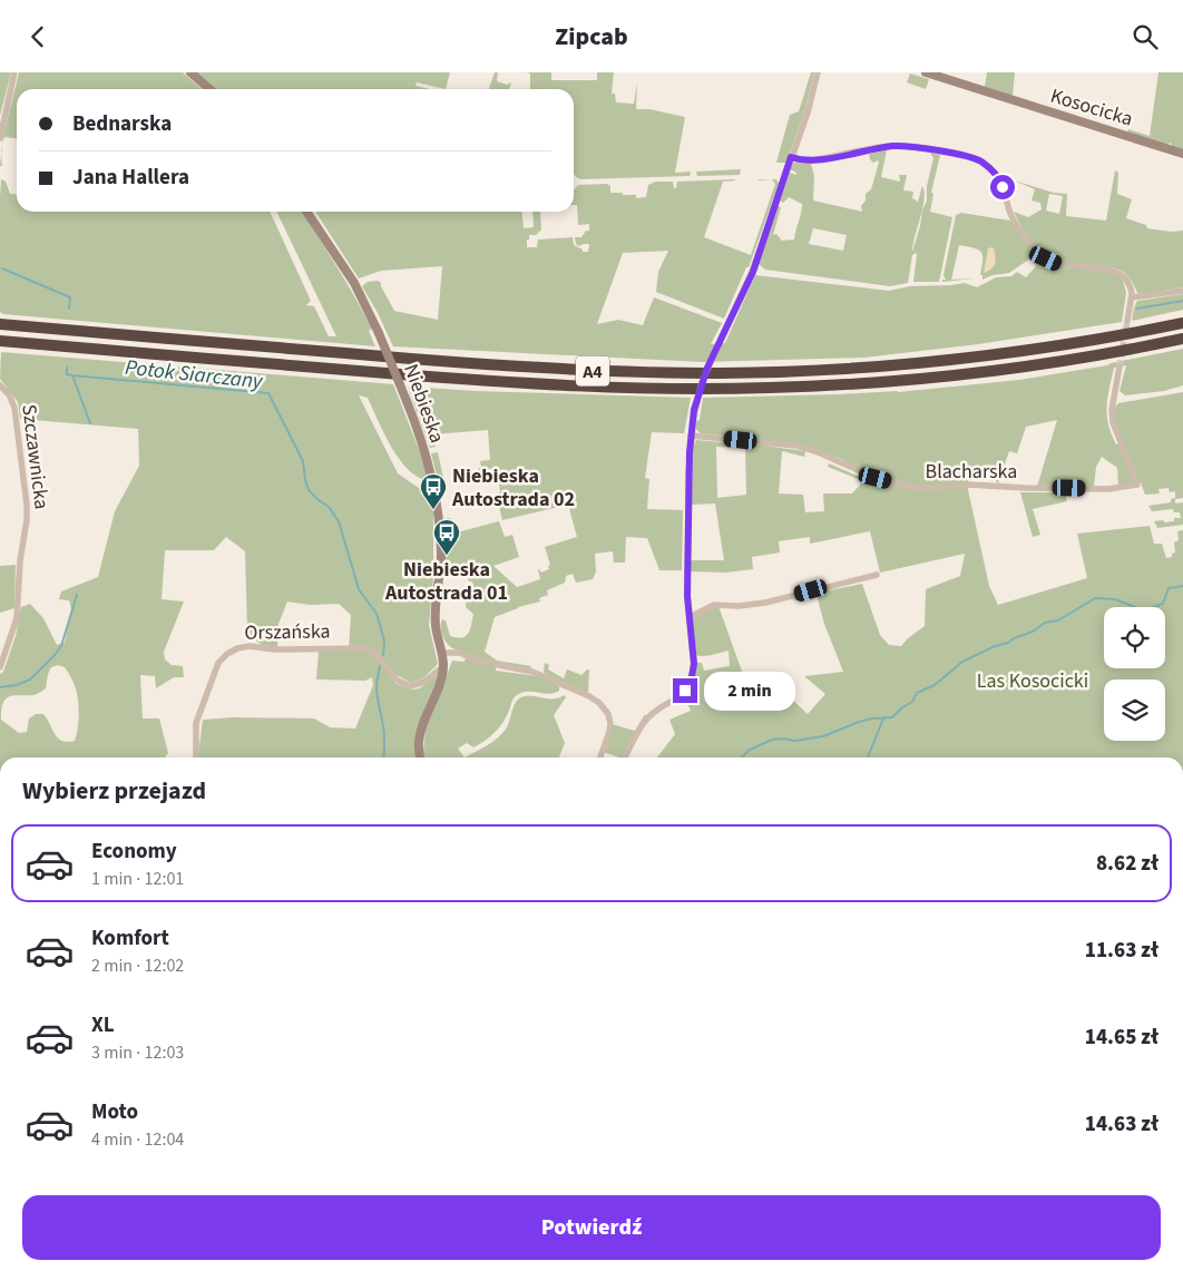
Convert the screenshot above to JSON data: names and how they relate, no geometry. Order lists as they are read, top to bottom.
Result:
{
  "streets": {
    "highway": ["A4"],
    "street": [
      "Kosocicka",
      "Niebieska",
      "Szczawnicka",
      "Blacharska",
      "Orszańska"
    ]
  },
  "crossings": [
    ["Niebieska", "Orszańska"]
  ],
  "water": ["Potok Siarczany"],
  "parks": ["Las Kosocicki"],
  "places": {
    "bus stop": ["Niebieska Autostrada 02", "Niebieska Autostrada 01"]
  },
  "page": {
    "header": "Zipcab",
    "banner": ["Bednarska", "Jana Hallera"],
    "bubble": "2 min",
    "heading": "Wybierz przejazd",
    "list": [
      {
        "name": "Economy",
        "note": "1 min · 12:01",
        "value": "8.62 zł"
      },
      {
        "name": "Komfort",
        "note": "2 min · 12:02",
        "value": "11.63 zł"
      },
      {
        "name": "XL",
        "note": "3 min · 12:03",
        "value": "14.65 zł"
      },
      {
        "name": "Moto",
        "note": "4 min · 12:04",
        "value": "14.63 zł"
      }
    ],
    "buttons": "Potwierdź"
  }
}
